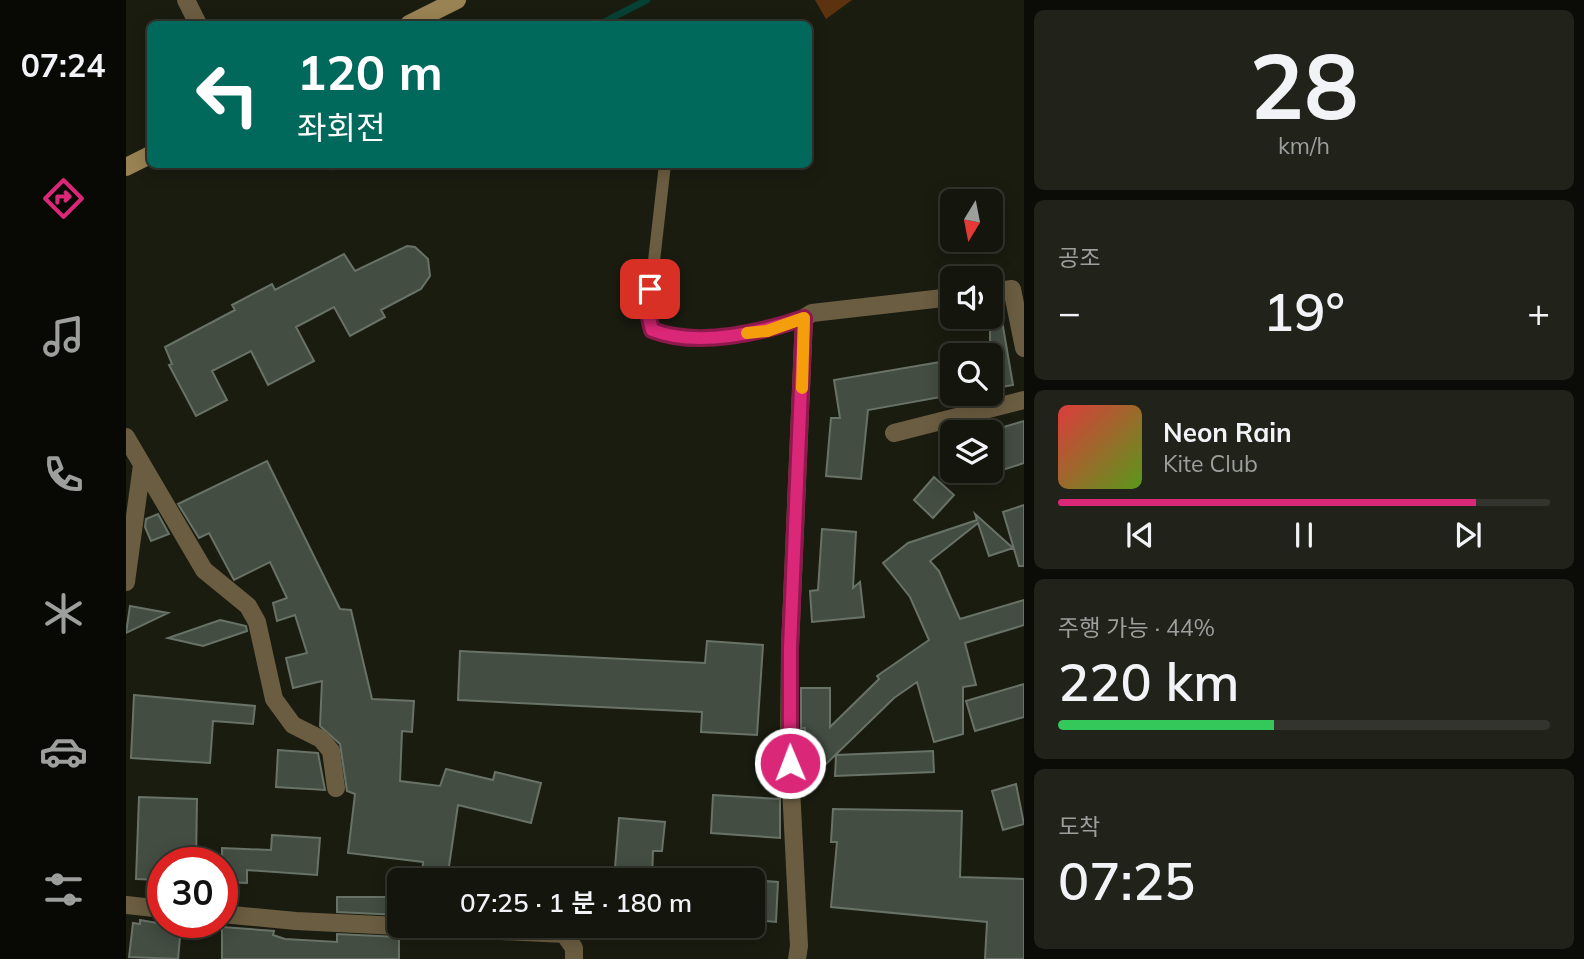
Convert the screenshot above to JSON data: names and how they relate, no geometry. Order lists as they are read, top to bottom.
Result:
{
  "north": "bottom",
  "page": {
    "tabs": "07:24",
    "tile": [
      ["28", "km/h"],
      "공조",
      ["주행 가능 · 44%", "220 km"],
      ["도착", "07:25"]
    ],
    "turn": ["120 m", "좌회전"],
    "heat": ["−", "19°", "+"],
    "song": ["Neon Rain", "Kite Club"],
    "limit": "30",
    "trip": "07:25 · 1 분 · 180 m"
  }
}
